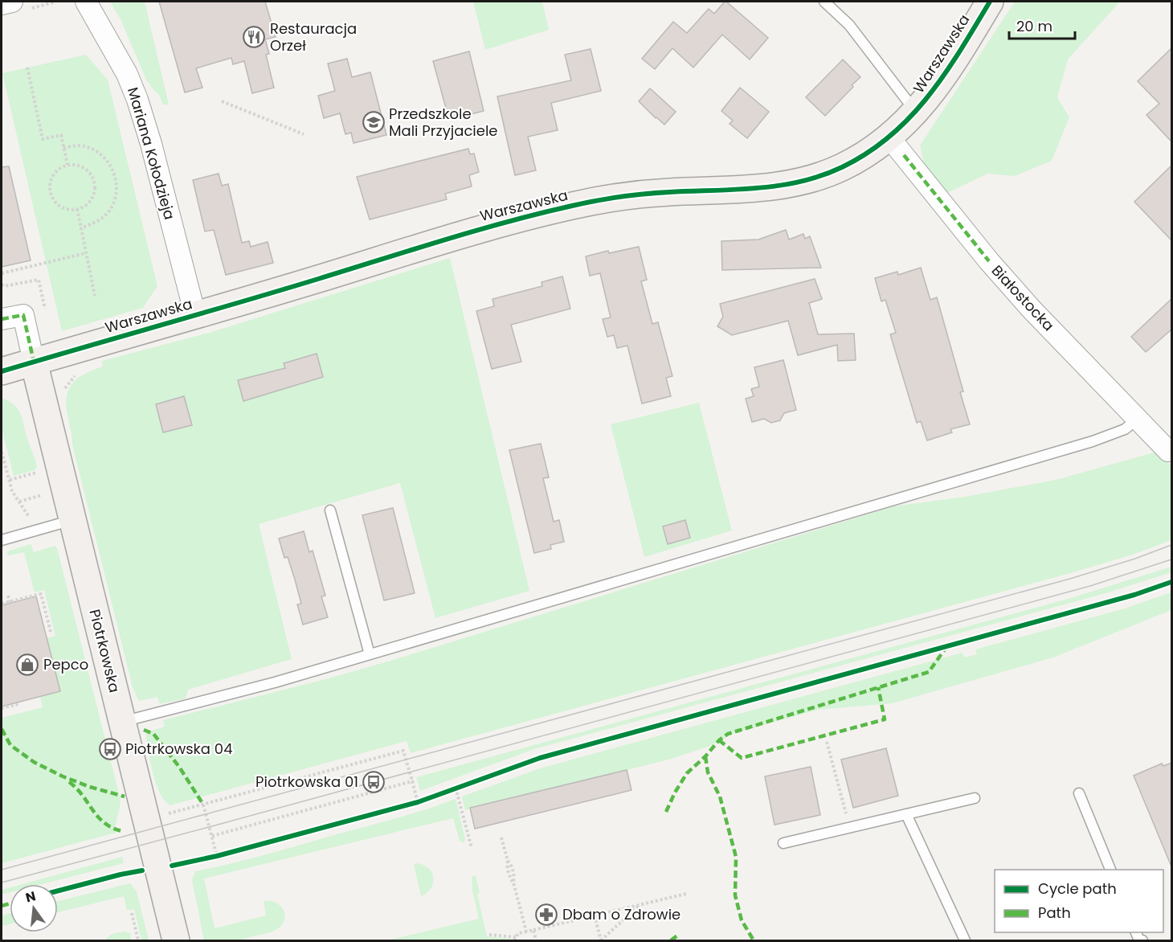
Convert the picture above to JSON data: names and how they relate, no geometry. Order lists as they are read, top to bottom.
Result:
{
  "streets": {
    "street": [
      "Warszawska",
      "Mariana Kołodzieja",
      "Białostocka",
      "Piotrkowska"
    ]
  },
  "crossings": [
    ["Warszawska", "Mariana Kołodzieja"],
    ["Warszawska", "Białostocka"],
    ["Warszawska", "Piotrkowska"]
  ],
  "places": {
    "restaurant": ["Restauracja Orzeł"],
    "school or university": ["Przedszkole Mali Przyjaciele"],
    "shop": ["Pepco"],
    "bus stop": ["Piotrkowska 04", "Piotrkowska 01"],
    "pharmacy": ["Dbam o Zdrowie"]
  },
  "legend": ["Cycle path", "Path"],
  "scale_bar": "20 m",
  "north": "top"
}
